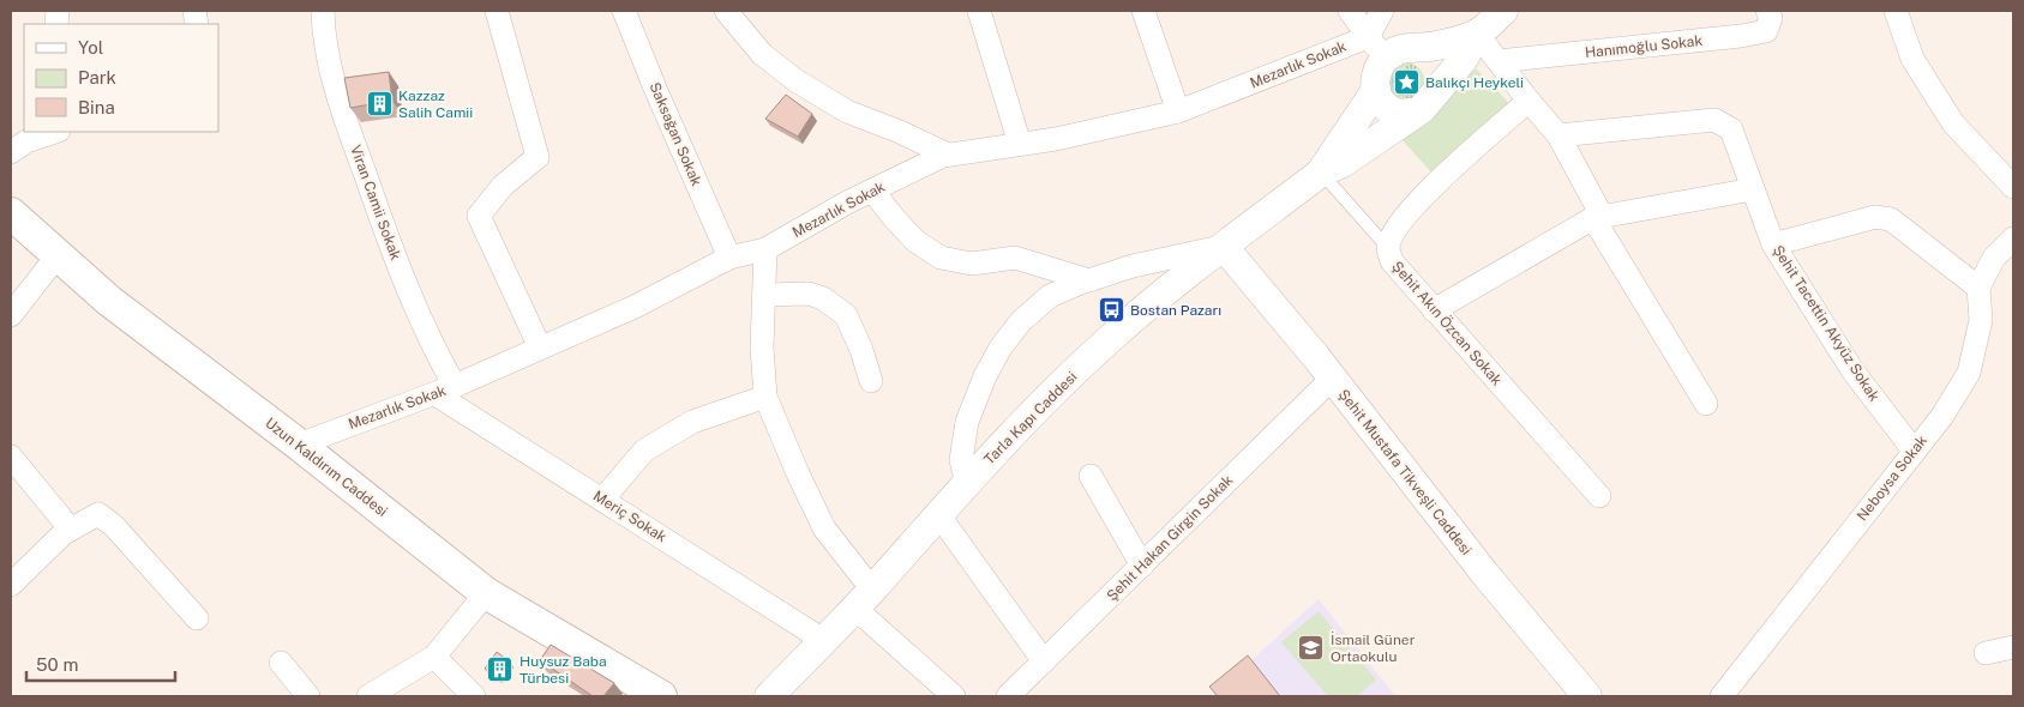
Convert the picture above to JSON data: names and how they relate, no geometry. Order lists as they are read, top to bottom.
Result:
{
  "streets": {
    "main road": ["Uzun Kaldırım Caddesi"],
    "street": [
      "Hanımoğlu Sokak",
      "Mezarlık Sokak",
      "Saksağan Sokak",
      "Viran Camii Sokak",
      "Şehit Akın Özcan Sokak",
      "Şehit Tacettin Akyüz Sokak",
      "Tarla Kapı Caddesi",
      "Şehit Mustafa Tikveşli Caddesi",
      "Neboysa Sokak",
      "Meriç Sokak",
      "Şehit Hakan Girgin Sokak"
    ]
  },
  "crossings": [
    ["Mezarlık Sokak", "Saksağan Sokak"],
    ["Mezarlık Sokak", "Viran Camii Sokak"],
    ["Mezarlık Sokak", "Tarla Kapı Caddesi"],
    ["Mezarlık Sokak", "Uzun Kaldırım Caddesi"],
    ["Mezarlık Sokak", "Meriç Sokak"],
    ["Viran Camii Sokak", "Meriç Sokak"],
    ["Şehit Tacettin Akyüz Sokak", "Neboysa Sokak"],
    ["Tarla Kapı Caddesi", "Şehit Mustafa Tikveşli Caddesi"],
    ["Tarla Kapı Caddesi", "Meriç Sokak"],
    ["Şehit Mustafa Tikveşli Caddesi", "Şehit Hakan Girgin Sokak"]
  ],
  "places": {
    "place": ["Balıkçı Heykeli"],
    "building": ["Kazzaz Salih Camii", "Huysuz Baba Türbesi"],
    "bus stop": ["Bostan Pazarı"],
    "school or university": ["İsmail Güner Ortaokulu"]
  },
  "legend": ["Yol", "Park", "Bina"],
  "scale_bar": "50 m"
}
